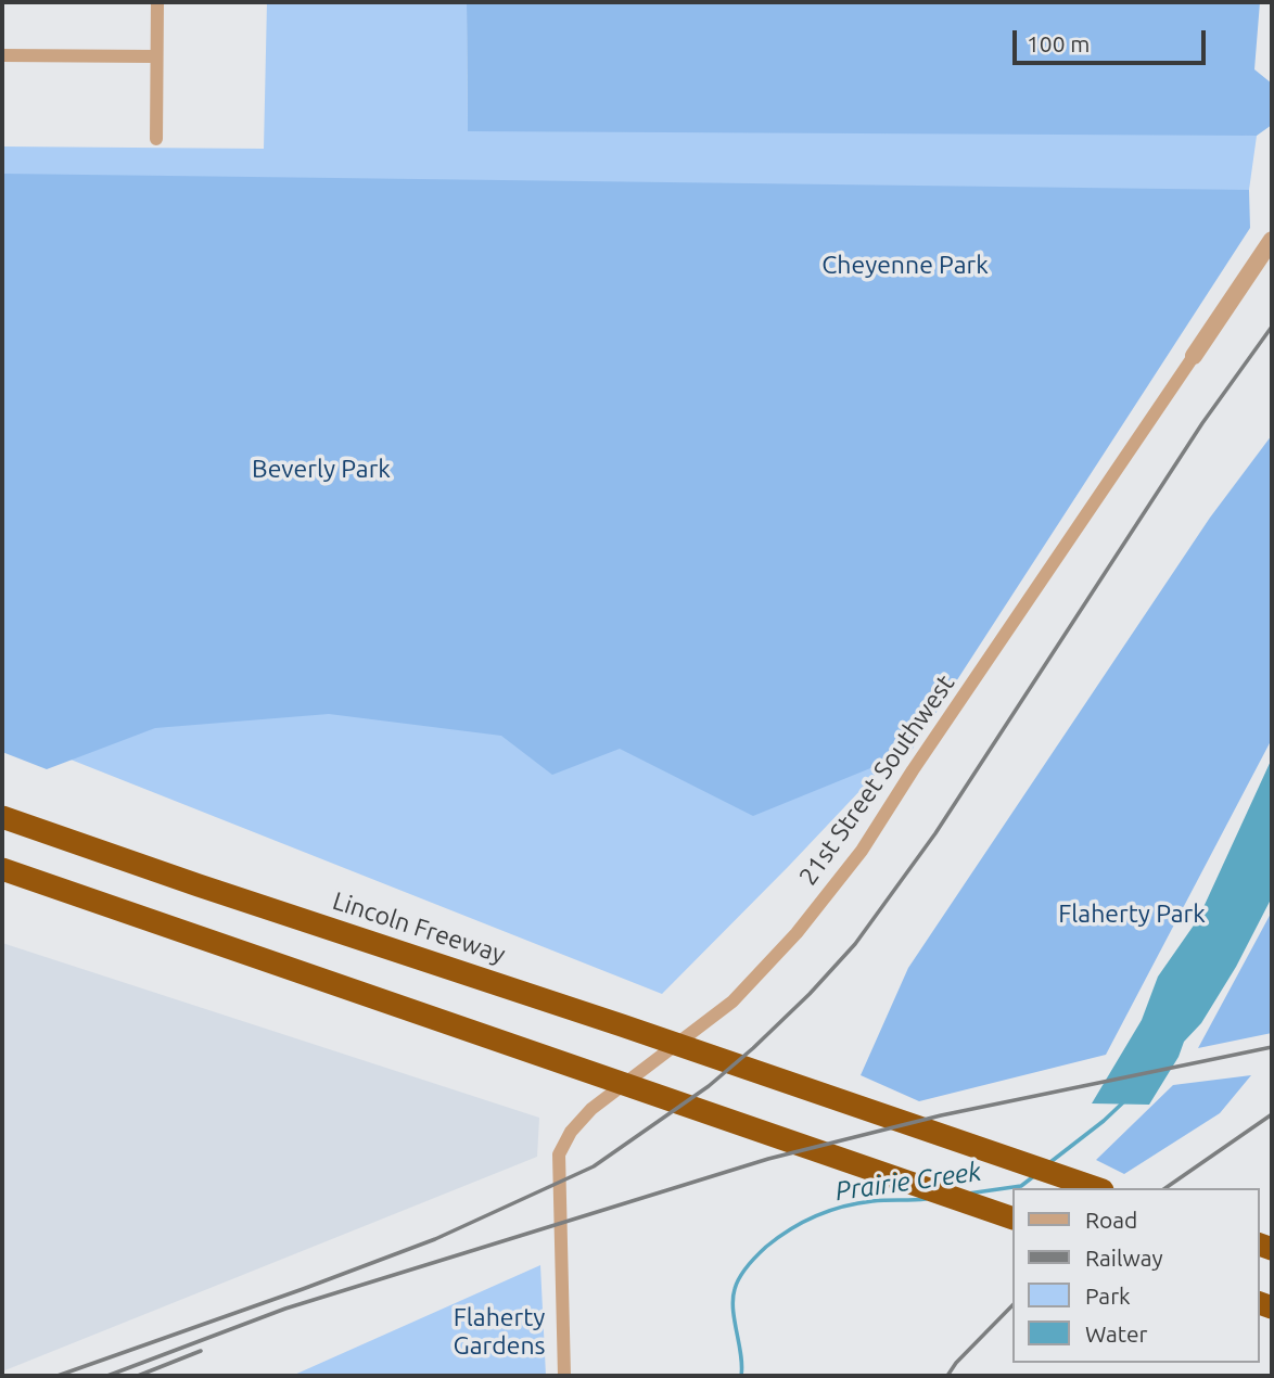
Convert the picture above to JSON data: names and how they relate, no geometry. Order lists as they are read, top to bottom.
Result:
{
  "streets": {
    "highway": ["Lincoln Freeway"],
    "street": ["21st Street Southwest"]
  },
  "water": ["Prairie Creek"],
  "parks": [
    "Cheyenne Park",
    "Beverly Park",
    "Flaherty Park",
    "Flaherty Gardens"
  ],
  "legend": [
    "Road",
    "Railway",
    "Park",
    "Water"
  ],
  "scale_bar": "100 m"
}
